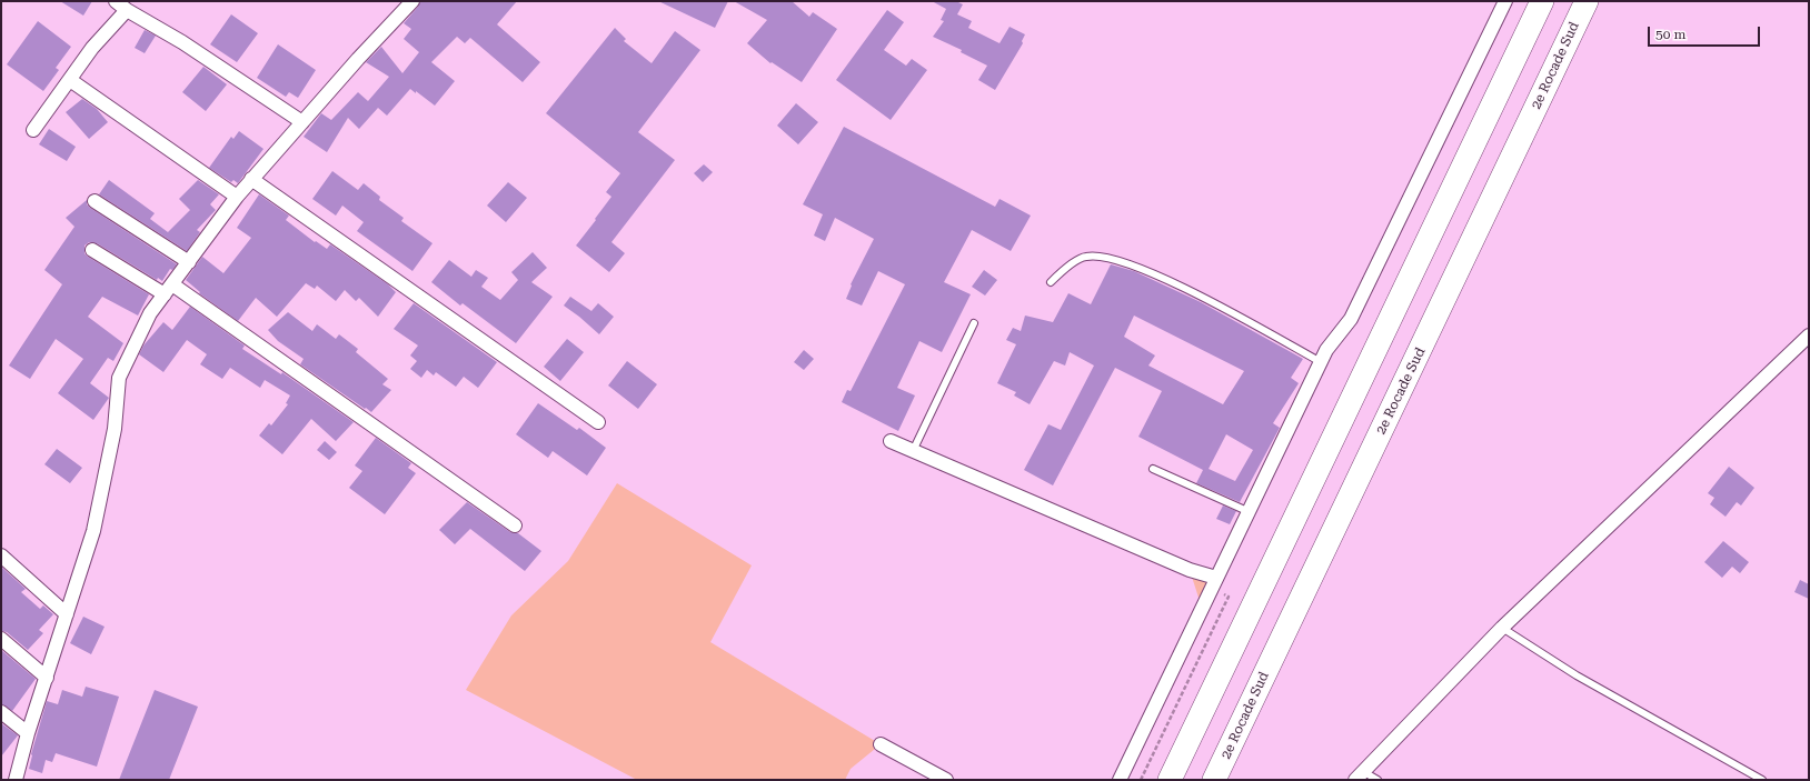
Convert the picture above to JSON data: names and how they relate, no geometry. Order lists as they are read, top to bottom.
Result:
{
  "streets": {
    "highway": ["2e Rocade Sud"]
  },
  "scale_bar": "50 m"
}
